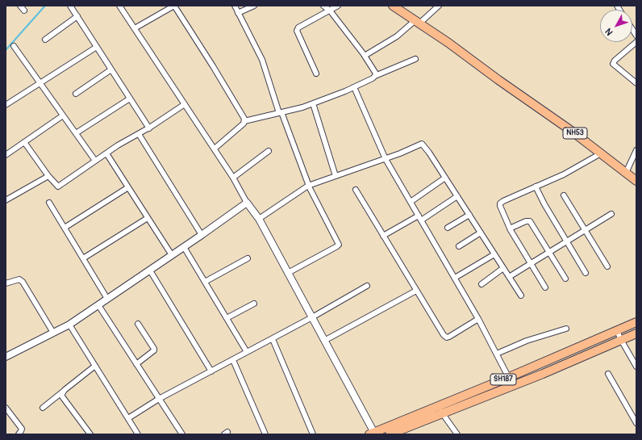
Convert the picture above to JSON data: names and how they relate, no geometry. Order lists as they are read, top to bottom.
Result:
{
  "streets": {
    "main road": ["NH53", "SH187"]
  },
  "north": "bottom left"
}
